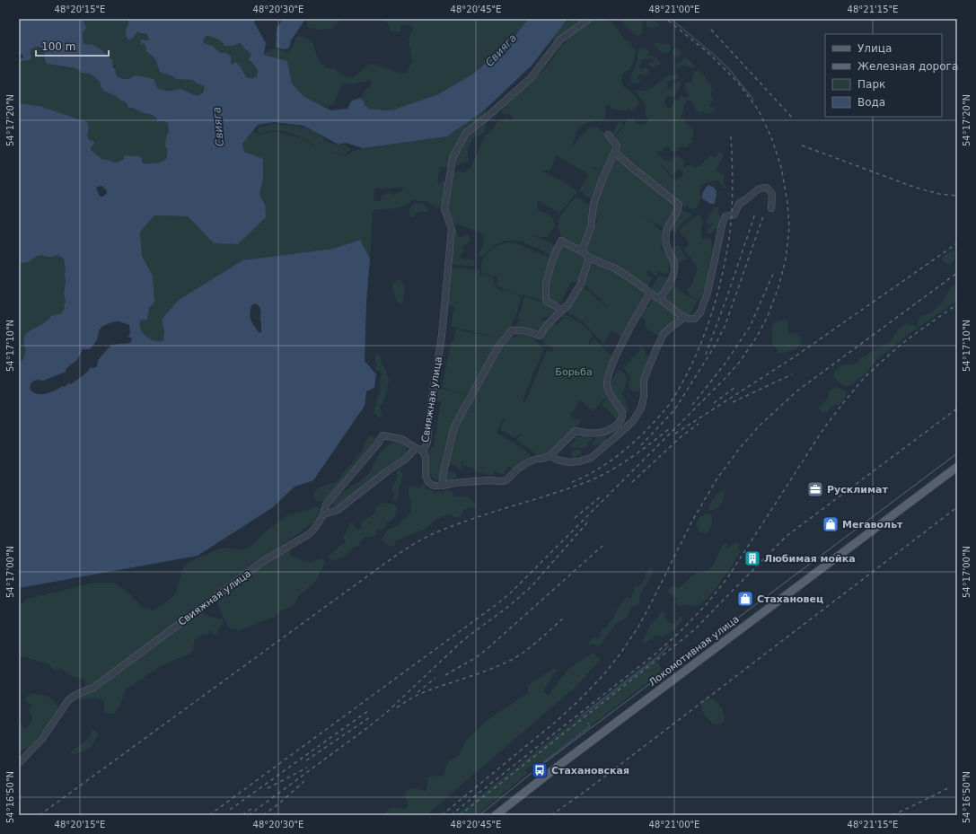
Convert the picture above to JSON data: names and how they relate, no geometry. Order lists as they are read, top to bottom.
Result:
{
  "streets": {
    "main road": ["Локомотивная улица"],
    "street": ["Свияжная улица"]
  },
  "water": ["Свияга"],
  "parks": ["Борьба"],
  "places": {
    "office": ["Русклимат"],
    "shop": ["Мегавольт", "Стахановец"],
    "building": ["Любимая мойка"],
    "bus stop": ["Стахановская"]
  },
  "legend": [
    "Улица",
    "Железная дорога",
    "Парк",
    "Вода"
  ],
  "scale_bar": "100 m",
  "coordinates": [
    "48°20'15\"E",
    "48°20'30\"E",
    "48°20'45\"E",
    "48°21'00\"E",
    "48°21'15\"E",
    "54°17'20\"N",
    "54°17'10\"N",
    "54°17'00\"N",
    "54°16'50\"N"
  ]
}
